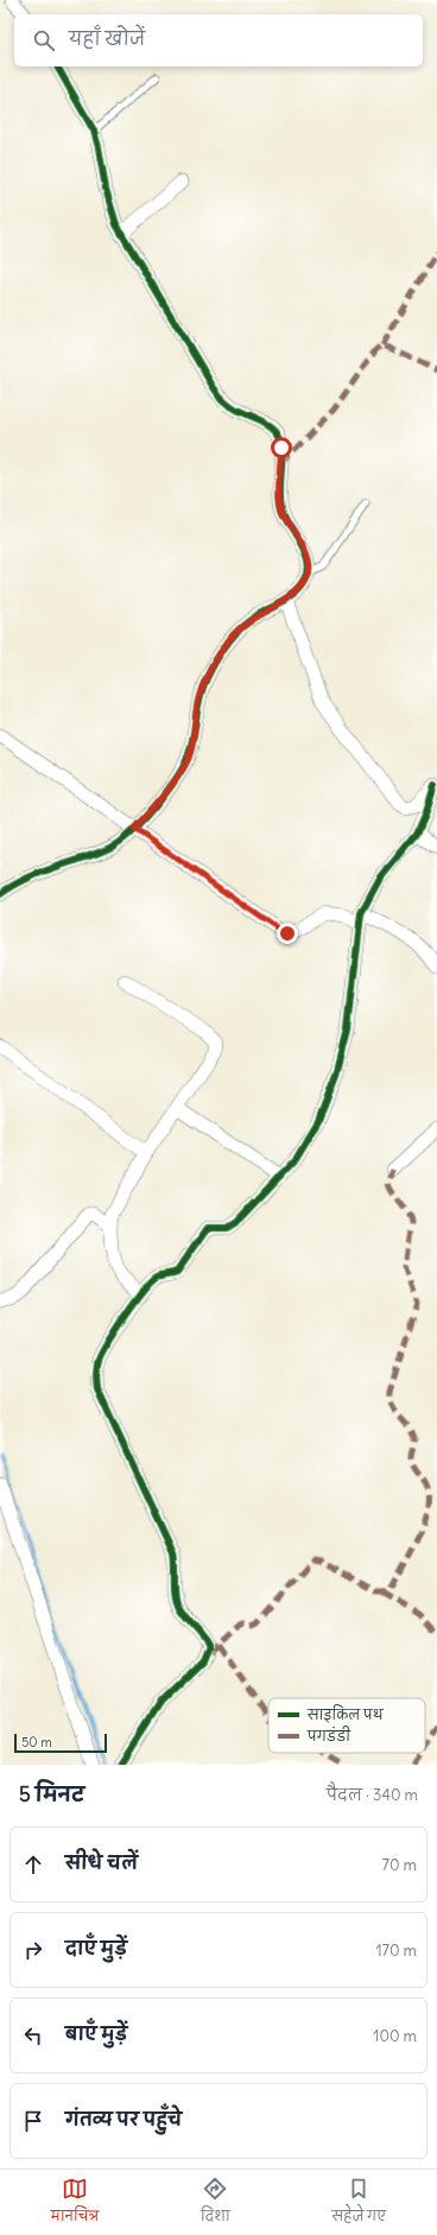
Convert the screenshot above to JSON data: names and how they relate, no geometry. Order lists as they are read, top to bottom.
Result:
{
  "legend": ["साइकिल पथ", "पगडंडी"],
  "scale_bar": "50 m",
  "page": {
    "search": "यहाँ खोजें",
    "scale": "50 m",
    "heading": ["5 मिनट", "पैदल · 340 m"],
    "list": [
      ["सीधे चलें", "70 m"],
      ["दाएँ मुड़ें", "170 m"],
      ["बाएँ मुड़ें", "100 m"],
      "गंतव्य पर पहुँचे"
    ],
    "nav": ["मानचित्र", "दिशा", "सहेजे गए"]
  }
}
